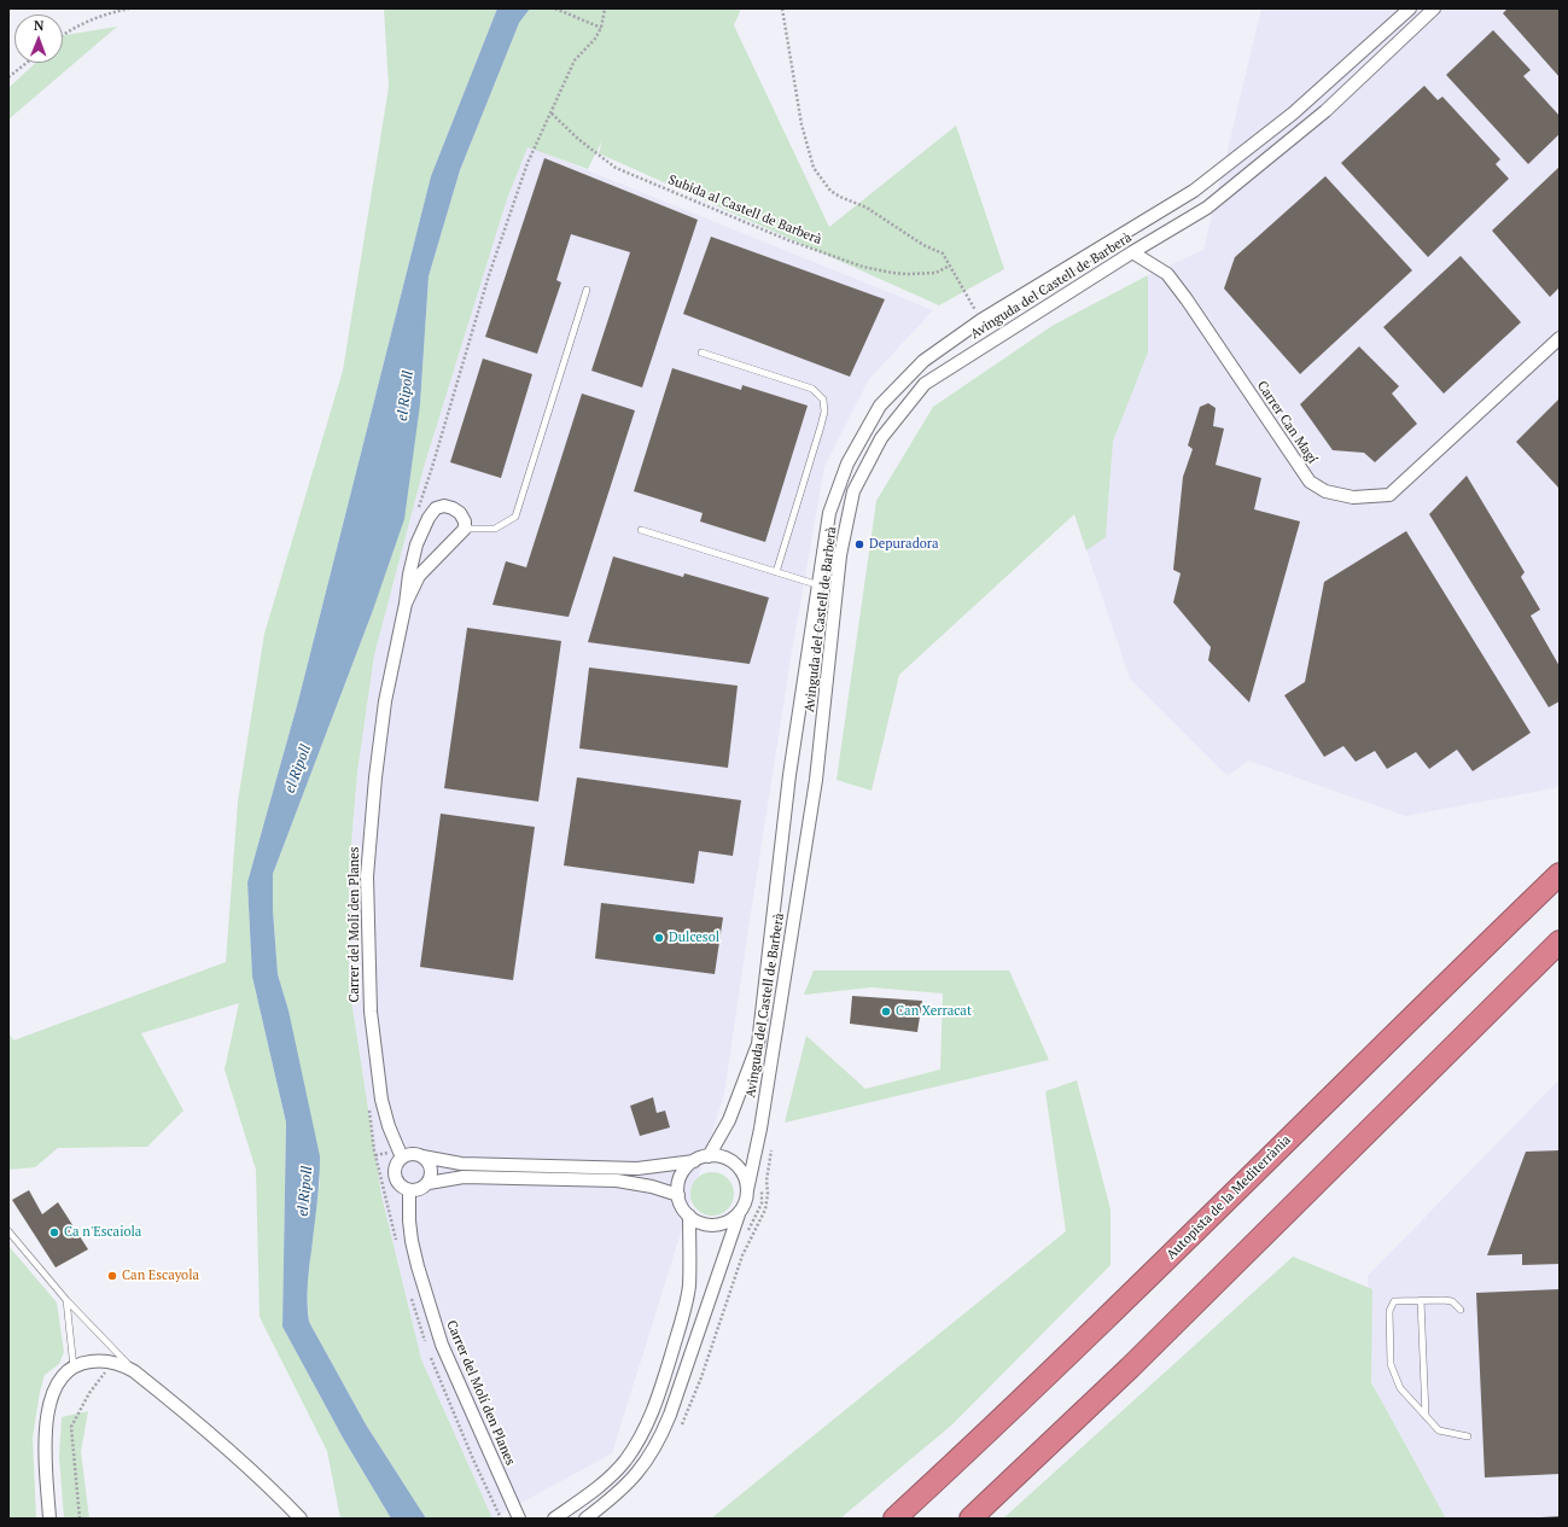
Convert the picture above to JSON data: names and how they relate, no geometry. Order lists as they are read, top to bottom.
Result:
{
  "streets": {
    "highway": ["Autopista de la Mediterrània"],
    "street": ["Avinguda del Castell de Barberà", "Carrer Can Magí", "Carrer del Molí den Planes"],
    "path": ["Subida al Castell de Barberà"]
  },
  "crossings": [
    ["Avinguda del Castell de Barberà", "Carrer Can Magí"]
  ],
  "water": ["el Ripoll"],
  "places": [
    "Depuradora",
    "Dulcesol",
    "Can Xerracat",
    "Ca n'Escaiola",
    "Can Escayola"
  ],
  "north": "top"
}
